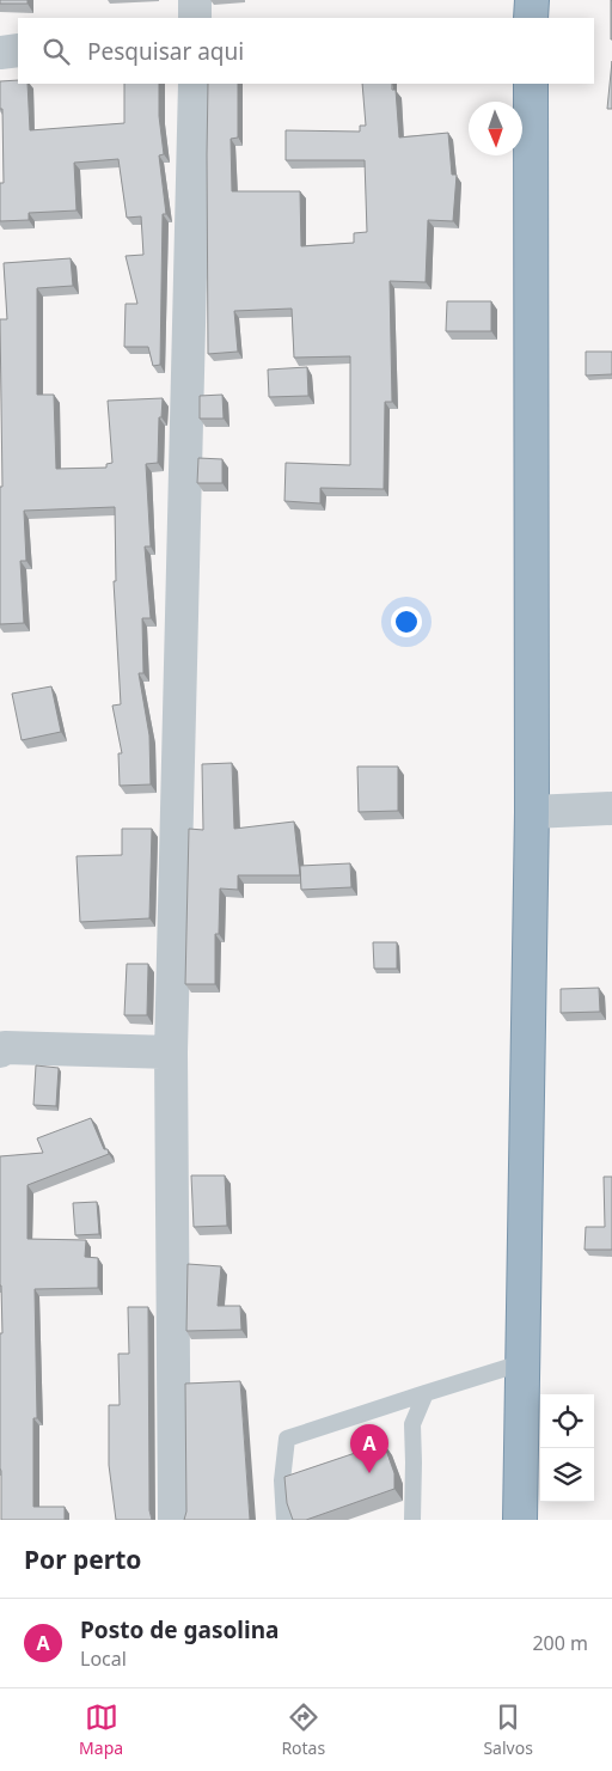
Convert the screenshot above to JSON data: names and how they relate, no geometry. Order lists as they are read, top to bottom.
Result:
{
  "north": "bottom",
  "page": {
    "search": "Pesquisar aqui",
    "pins": "A",
    "heading": "Por perto",
    "list": [
      {
        "mark": "A",
        "name": "Posto de gasolina",
        "note": "Local",
        "value": "200 m"
      }
    ],
    "nav": ["Mapa", "Rotas", "Salvos"]
  }
}
